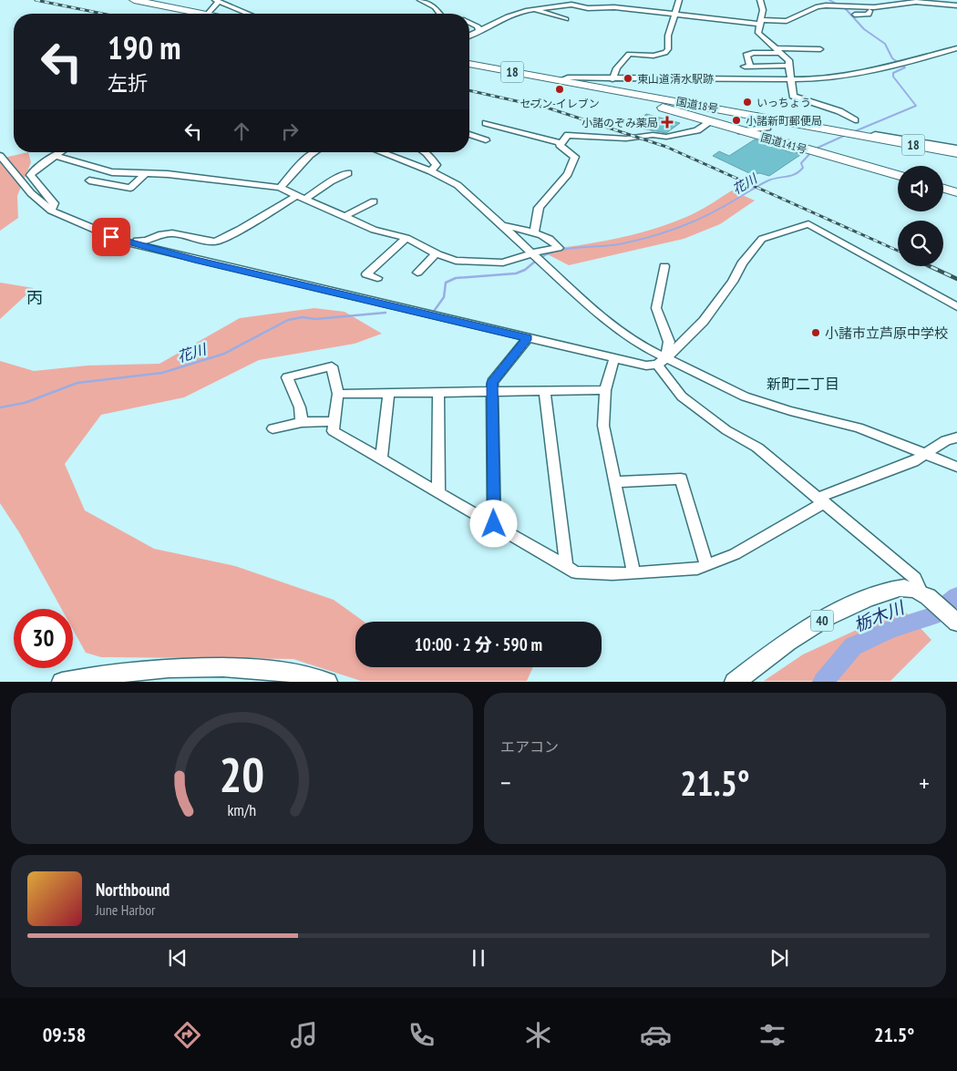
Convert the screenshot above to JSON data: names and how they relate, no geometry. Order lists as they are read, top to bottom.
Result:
{
  "streets": {
    "highway": ["18", "国道18号", "国道141号"],
    "main road": ["40"]
  },
  "crossings": [
    ["18", "国道141号"],
    ["国道18号", "国道141号"]
  ],
  "districts": ["丙", "新町二丁目"],
  "water": ["花川", "栃木川"],
  "places": {
    "other": [
      "東山道清水駅跡",
      "セブン-イレブン",
      "いっちょう",
      "小諸新町郵便局",
      "小諸市立芦原中学校"
    ],
    "health": ["小諸のぞみ薬局"]
  },
  "page": {
    "turn": ["190 m", "左折"],
    "limit": "30",
    "trip": "10:00 · 2 分 · 590 m",
    "tile": "エアコン",
    "heat": ["−", "21.5°", "+"],
    "song": ["Northbound", "June Harbor"],
    "tabs": ["09:58", "21.5°"],
    "gauge": ["20", "km/h"]
  }
}
